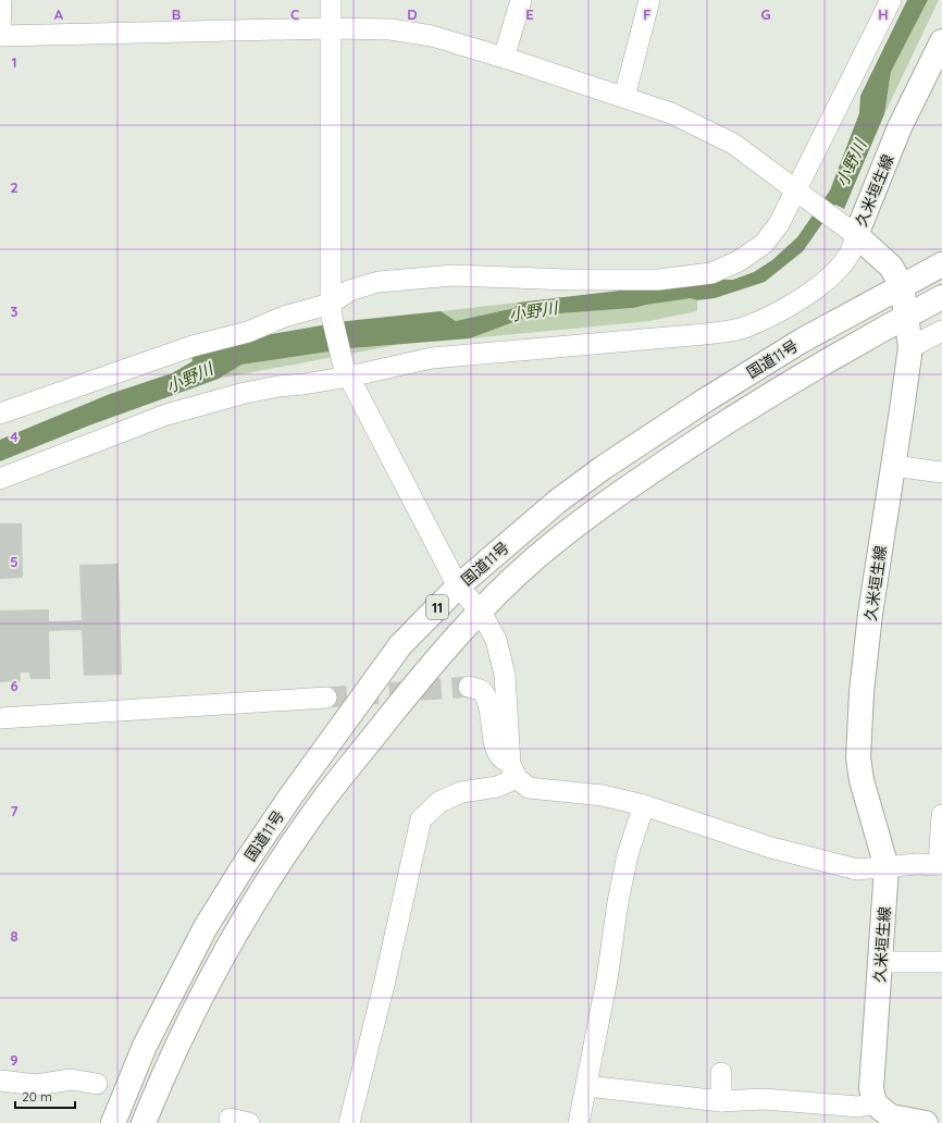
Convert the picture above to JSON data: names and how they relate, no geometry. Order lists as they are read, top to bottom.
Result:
{
  "streets": {
    "main road": ["久米垣生線", "国道11号", "11"]
  },
  "crossings": [
    ["久米垣生線", "国道11号"]
  ],
  "water": ["小野川"],
  "scale_bar": "20 m",
  "grid": {
    "columns": [
      "A",
      "B",
      "C",
      "D",
      "E",
      "F",
      "G",
      "H"
    ],
    "rows": [
      "1",
      "2",
      "3",
      "4",
      "5",
      "6",
      "7",
      "8",
      "9"
    ]
  }
}
